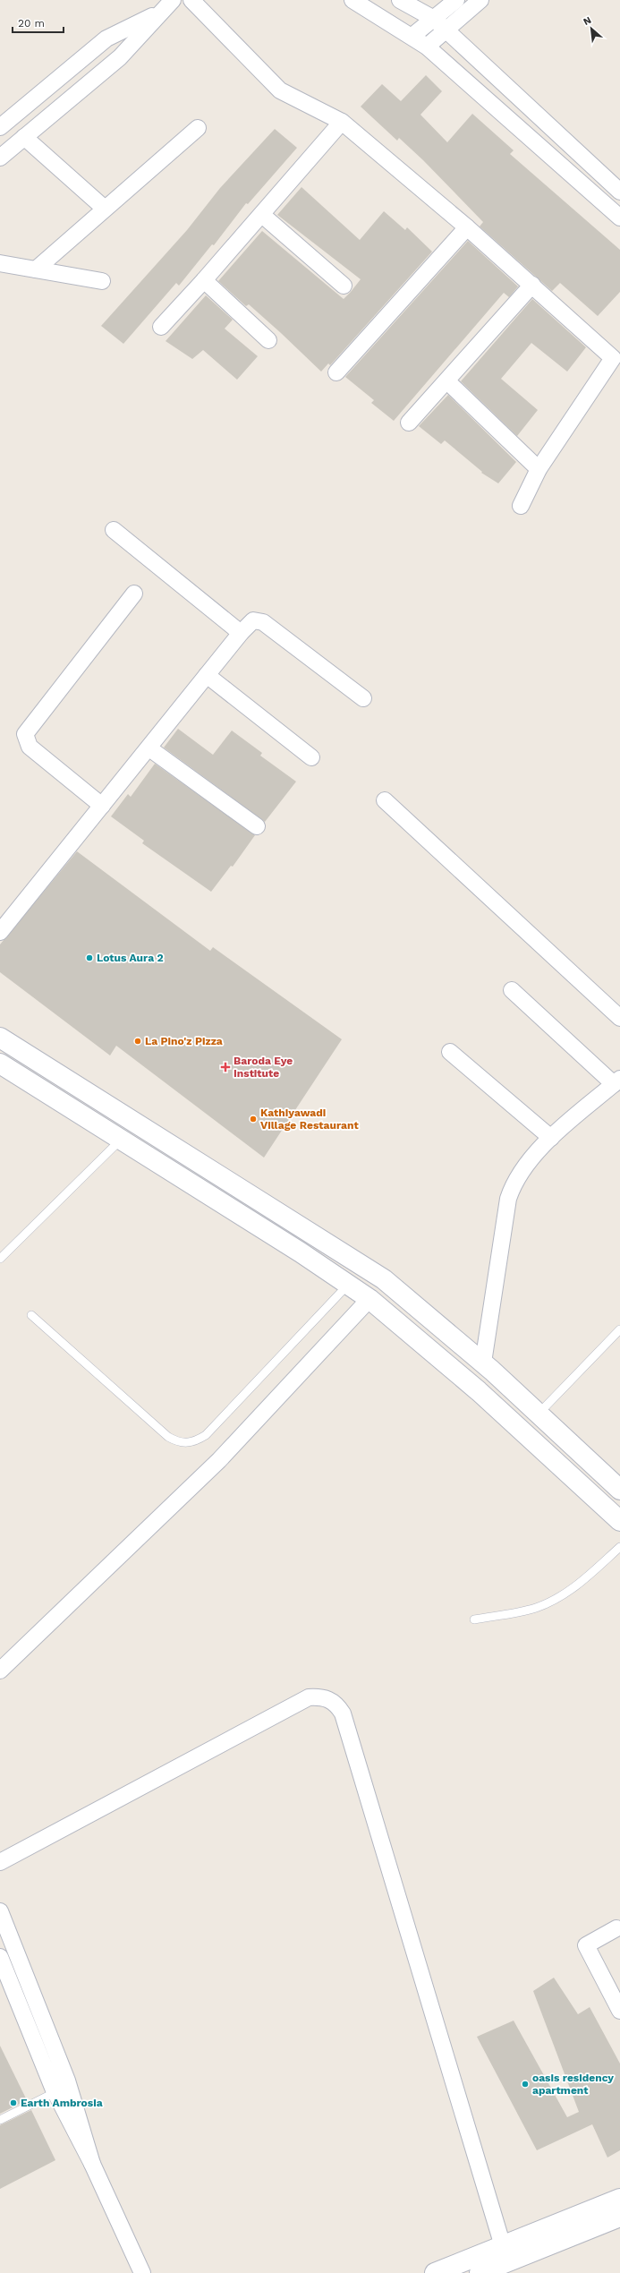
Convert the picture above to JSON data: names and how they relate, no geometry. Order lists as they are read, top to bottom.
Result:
{
  "places": {
    "other": [
      "Lotus Aura 2",
      "La Pino'z Pizza",
      "Kathiyawadi Village Restaurant",
      "oasis residency apartment",
      "Earth Ambrosia"
    ],
    "health": ["Baroda Eye Institute"]
  },
  "scale_bar": "20 m",
  "north": "top left"
}
